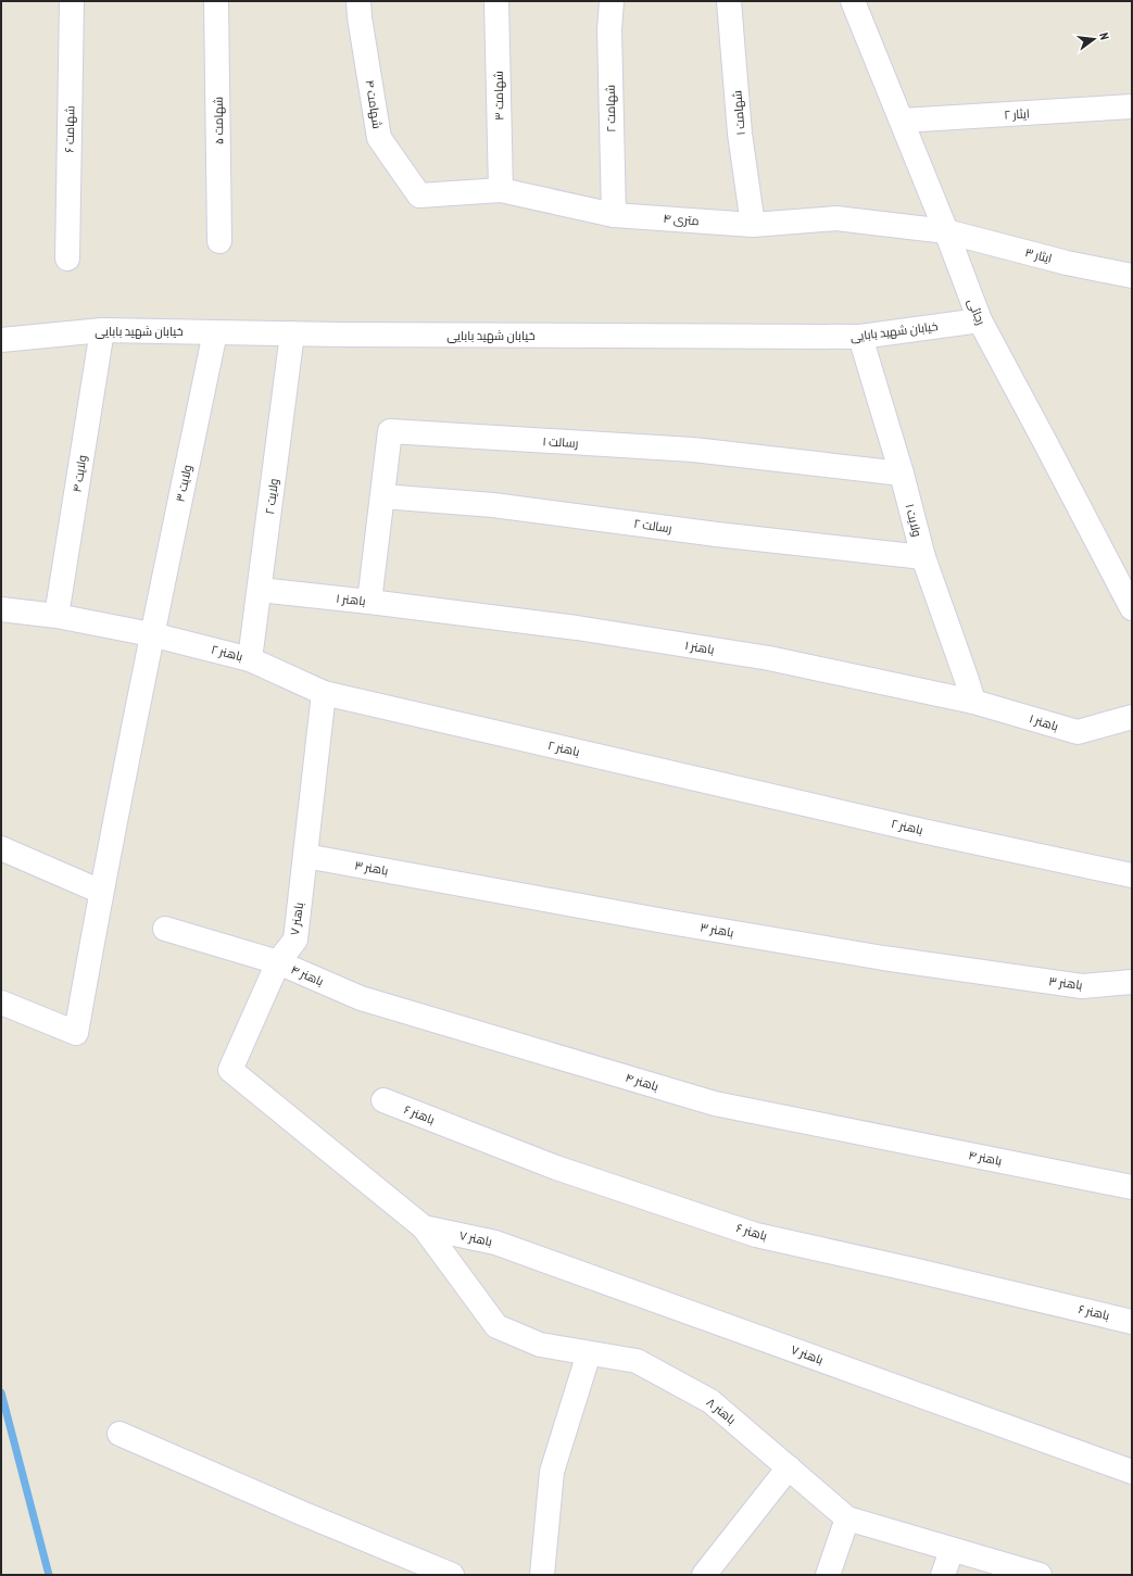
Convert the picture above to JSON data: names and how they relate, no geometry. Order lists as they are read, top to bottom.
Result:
{
  "streets": {
    "street": [
      "شهامت ۳",
      "شهامت ۴",
      "شهامت ۲",
      "شهامت ۱",
      "ایثار ۲",
      "شهامت ۵",
      "شهامت ۶",
      "۴ متری",
      "ایثار ۳",
      "رجائی",
      "خیابان شهید بابایی",
      "رسالت ۱",
      "ولایت ۴",
      "ولایت ۳",
      "ولایت ۲",
      "ولایت ۱",
      "رسالت ۲",
      "باهنر ۱",
      "باهنر ۲",
      "باهنر ۳",
      "باهنر ۷",
      "باهنر ۴",
      "باهنر ۶",
      "باهنر ۸"
    ]
  },
  "crossings": [
    ["شهامت ۳", "۴ متری"],
    ["شهامت ۴", "۴ متری"],
    ["شهامت ۲", "۴ متری"],
    ["شهامت ۱", "۴ متری"],
    ["ایثار ۲", "رجائی"],
    ["۴ متری", "ایثار ۳"],
    ["۴ متری", "رجائی"],
    ["ایثار ۳", "رجائی"],
    ["رجائی", "خیابان شهید بابایی"],
    ["خیابان شهید بابایی", "ولایت ۴"],
    ["خیابان شهید بابایی", "ولایت ۳"],
    ["خیابان شهید بابایی", "ولایت ۲"],
    ["خیابان شهید بابایی", "ولایت ۱"],
    ["رسالت ۱", "ولایت ۱"],
    ["رسالت ۱", "رسالت ۲"],
    ["رسالت ۱", "باهنر ۱"],
    ["ولایت ۴", "باهنر ۲"],
    ["ولایت ۳", "باهنر ۲"],
    ["ولایت ۲", "باهنر ۱"],
    ["ولایت ۲", "باهنر ۲"],
    ["ولایت ۱", "رسالت ۲"],
    ["ولایت ۱", "باهنر ۱"],
    ["باهنر ۲", "باهنر ۷"],
    ["باهنر ۳", "باهنر ۷"],
    ["باهنر ۷", "باهنر ۴"],
    ["باهنر ۷", "باهنر ۸"]
  ],
  "north": "right"
}
